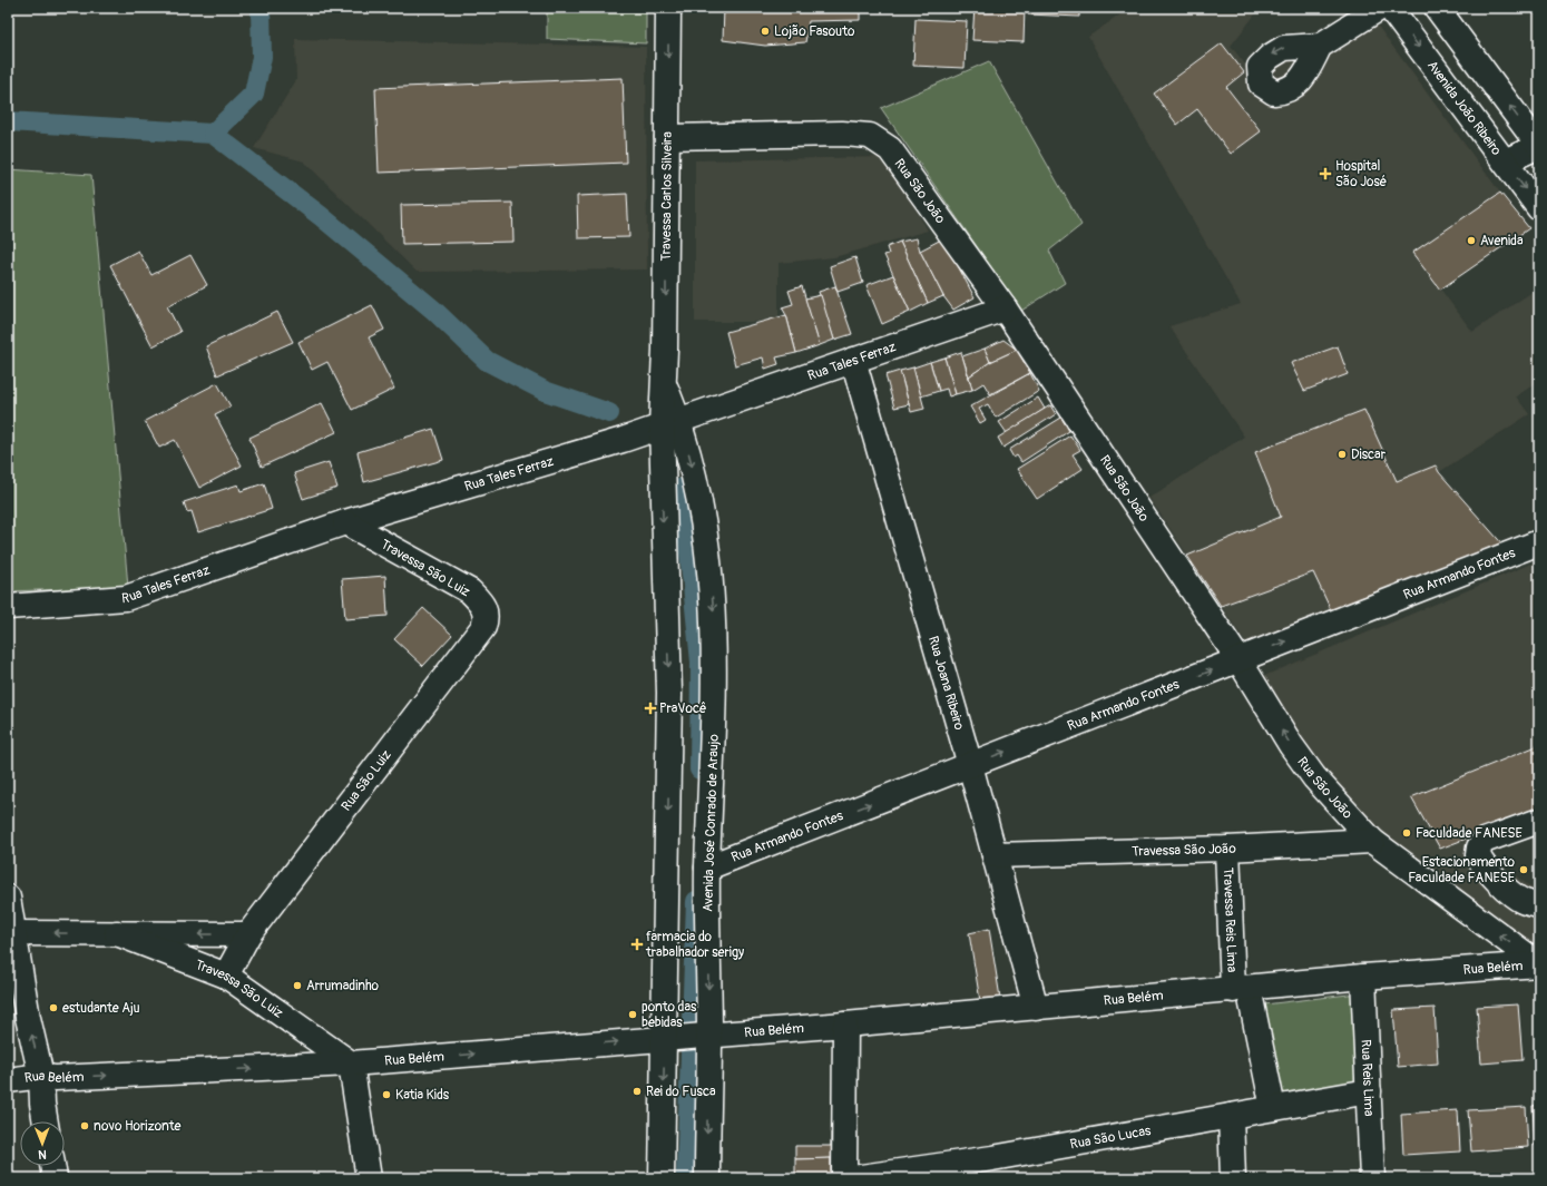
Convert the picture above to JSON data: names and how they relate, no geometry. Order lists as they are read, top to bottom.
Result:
{
  "streets": {
    "street": [
      "Avenida João Ribeiro",
      "Rua São João",
      "Travessa Carlos Silveira",
      "Rua Tales Ferraz",
      "Travessa São Luiz",
      "Rua Armando Fontes",
      "Rua Joana Ribeiro",
      "Rua São Luiz",
      "Avenida José Conrado de Araujo",
      "Travessa São João",
      "Travessa Reis Lima",
      "Rua Belém",
      "Rua Reis Lima",
      "Rua São Lucas"
    ]
  },
  "crossings": [
    ["Rua São João", "Travessa Carlos Silveira"],
    ["Rua São João", "Rua Tales Ferraz"],
    ["Rua São João", "Rua Armando Fontes"],
    ["Rua São João", "Travessa São João"],
    ["Rua São João", "Rua Belém"],
    ["Travessa Carlos Silveira", "Rua Tales Ferraz"],
    ["Travessa Carlos Silveira", "Avenida José Conrado de Araujo"],
    ["Rua Tales Ferraz", "Travessa São Luiz"],
    ["Rua Tales Ferraz", "Rua Joana Ribeiro"],
    ["Rua Tales Ferraz", "Avenida José Conrado de Araujo"],
    ["Travessa São Luiz", "Rua São Luiz"],
    ["Travessa São Luiz", "Rua Belém"],
    ["Rua Armando Fontes", "Rua Joana Ribeiro"],
    ["Rua Armando Fontes", "Avenida José Conrado de Araujo"],
    ["Rua Joana Ribeiro", "Travessa São João"],
    ["Rua Joana Ribeiro", "Rua Belém"],
    ["Avenida José Conrado de Araujo", "Rua Belém"],
    ["Travessa São João", "Travessa Reis Lima"],
    ["Travessa Reis Lima", "Rua Belém"],
    ["Travessa Reis Lima", "Rua São Lucas"],
    ["Rua Belém", "Rua Reis Lima"],
    ["Rua Reis Lima", "Rua São Lucas"]
  ],
  "one_way": ["Travessa Carlos Silveira", "Rua Armando Fontes", "Rua Belém"],
  "places": {
    "other": [
      "Lojão Fasouto",
      "Avenida",
      "Discar",
      "Faculdade FANESE",
      "Estacionamento Faculdade FANESE",
      "Arrumadinho",
      "estudante Aju",
      "ponto das bebidas",
      "Rei do Fusca",
      "Katia Kids",
      "novo Horizonte"
    ],
    "health": ["Hospital São José", "PraVocê", "farmacia do trabalhador serigy"]
  },
  "north": "bottom"
}
